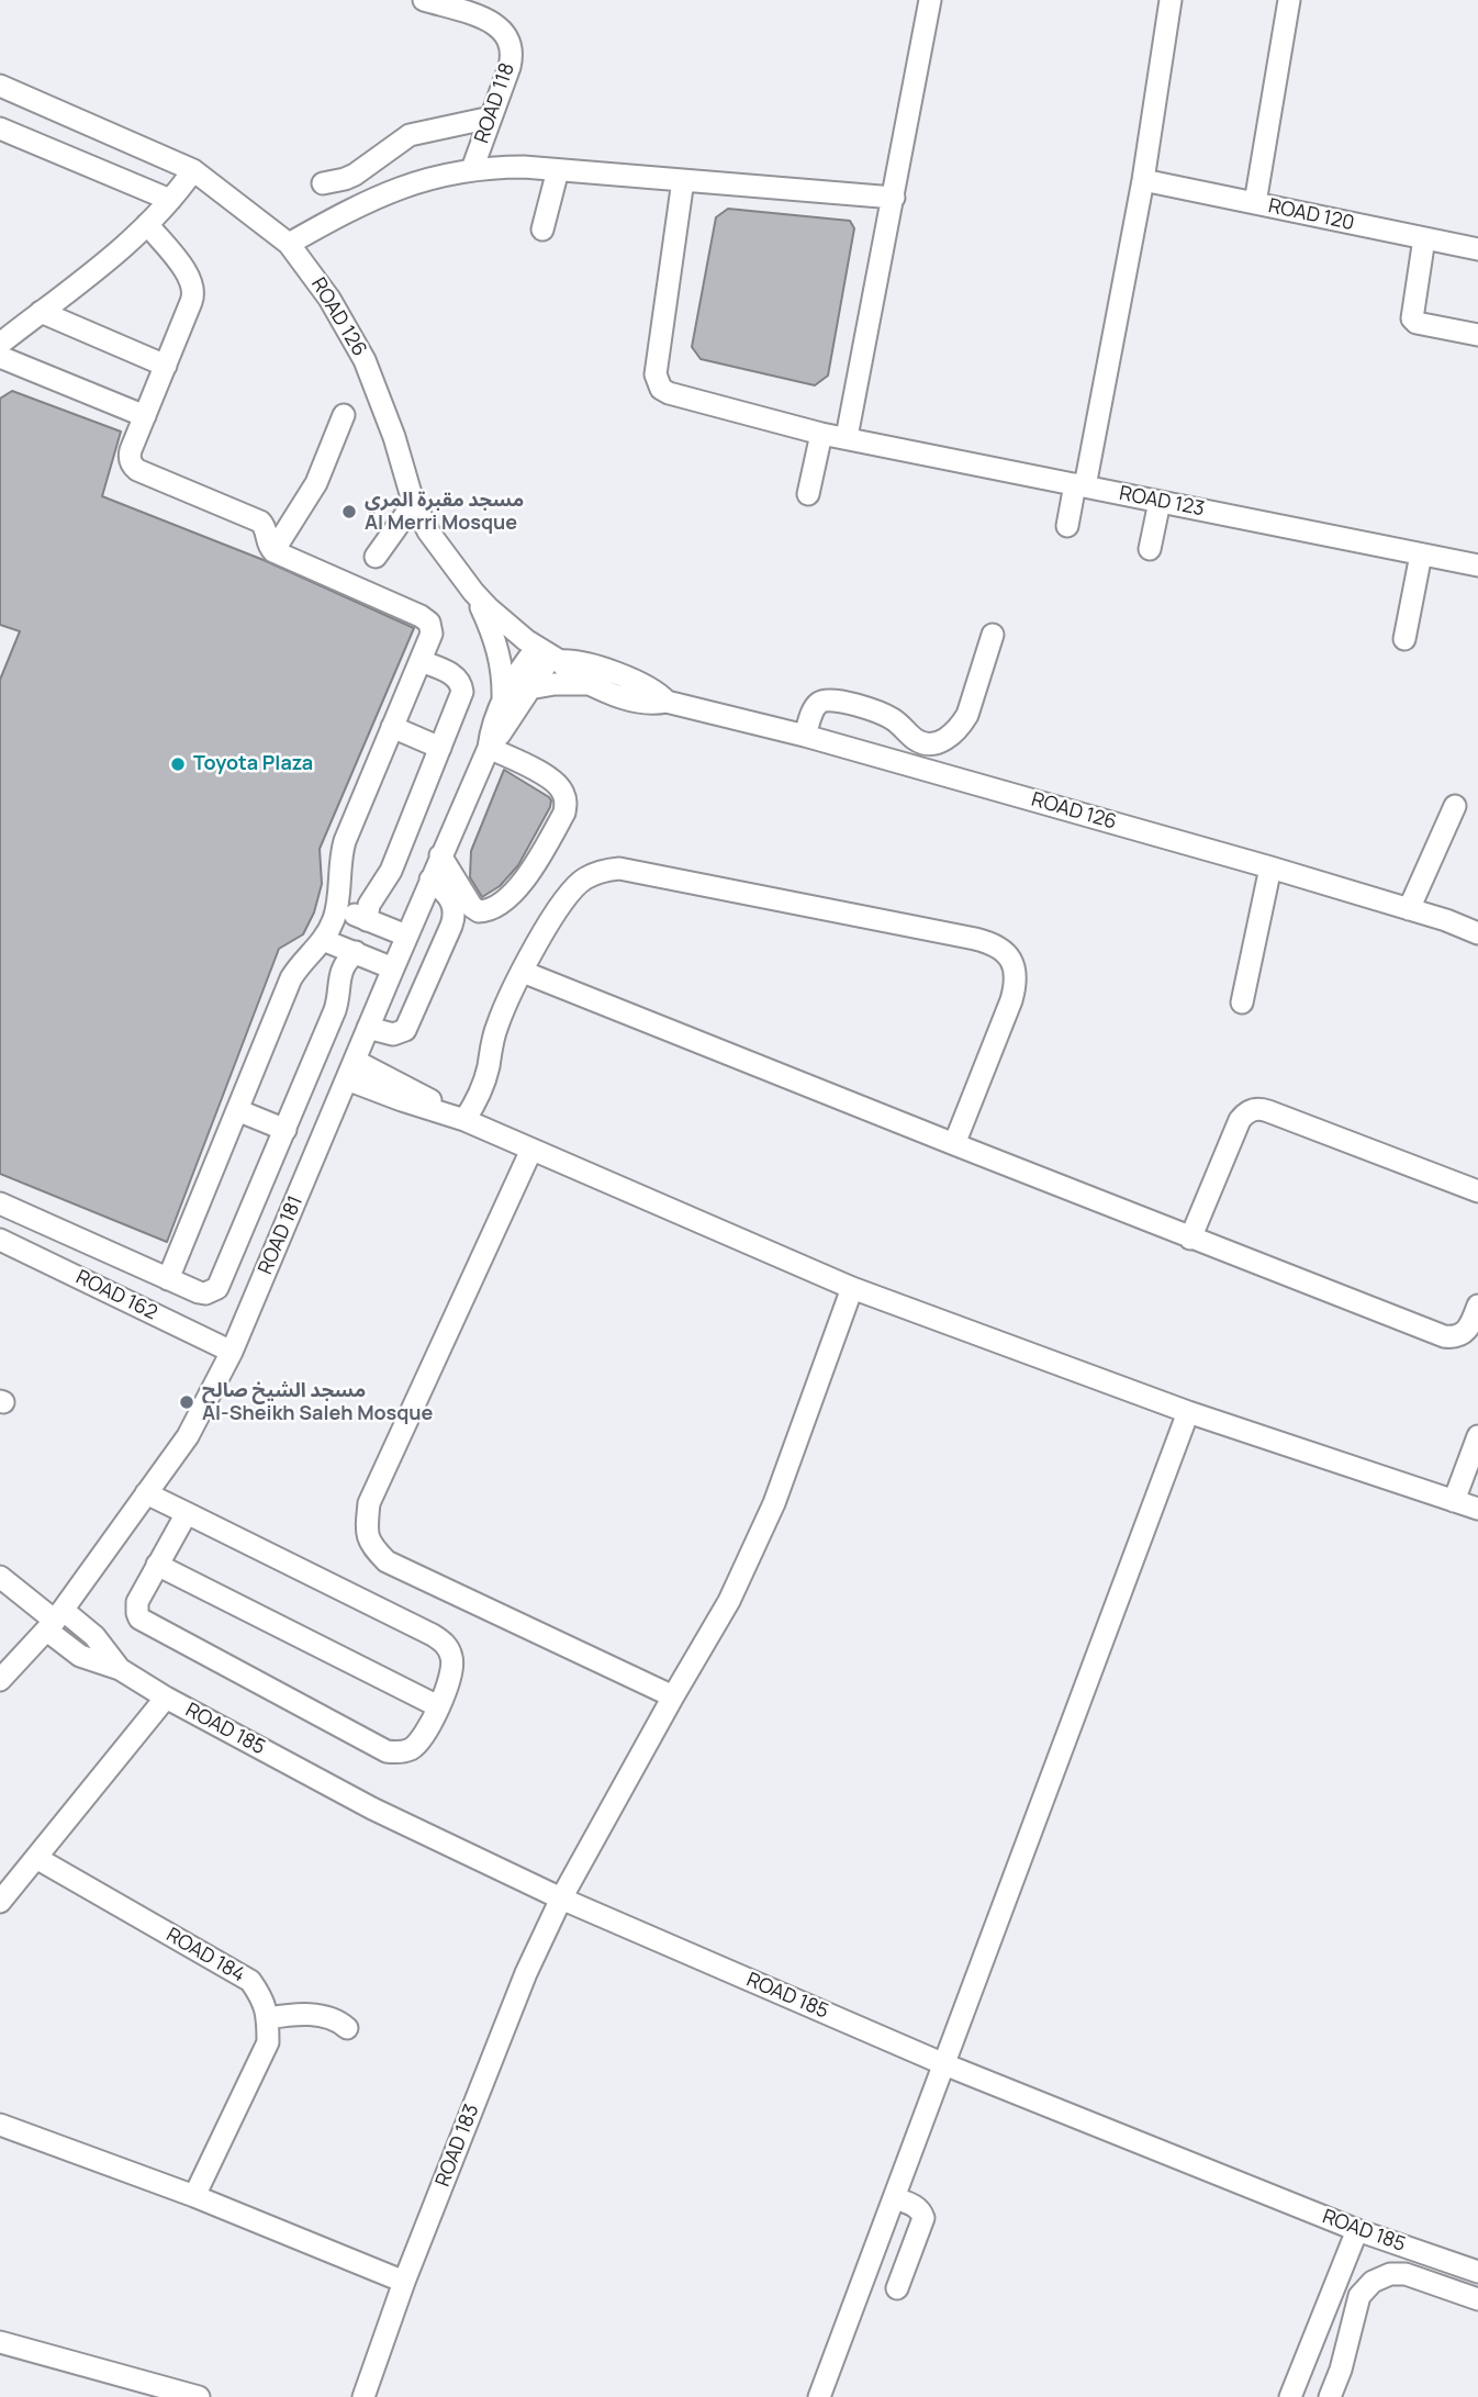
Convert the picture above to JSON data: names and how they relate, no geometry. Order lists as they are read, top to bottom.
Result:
{
  "streets": {
    "street": [
      "ROAD 118",
      "ROAD 120",
      "ROAD 126",
      "ROAD 123",
      "ROAD 181",
      "ROAD 162",
      "ROAD 185",
      "ROAD 184",
      "ROAD 183"
    ]
  },
  "crossings": [
    ["ROAD 126", "ROAD 181"],
    ["ROAD 181", "ROAD 162"],
    ["ROAD 181", "ROAD 185"],
    ["ROAD 185", "ROAD 183"]
  ],
  "places": ["مسجد مقبرة المري Al Merri Mosque", "Toyota Plaza", "مسجد الشيخ صالح Al-Sheikh Saleh Mosque"]
}
